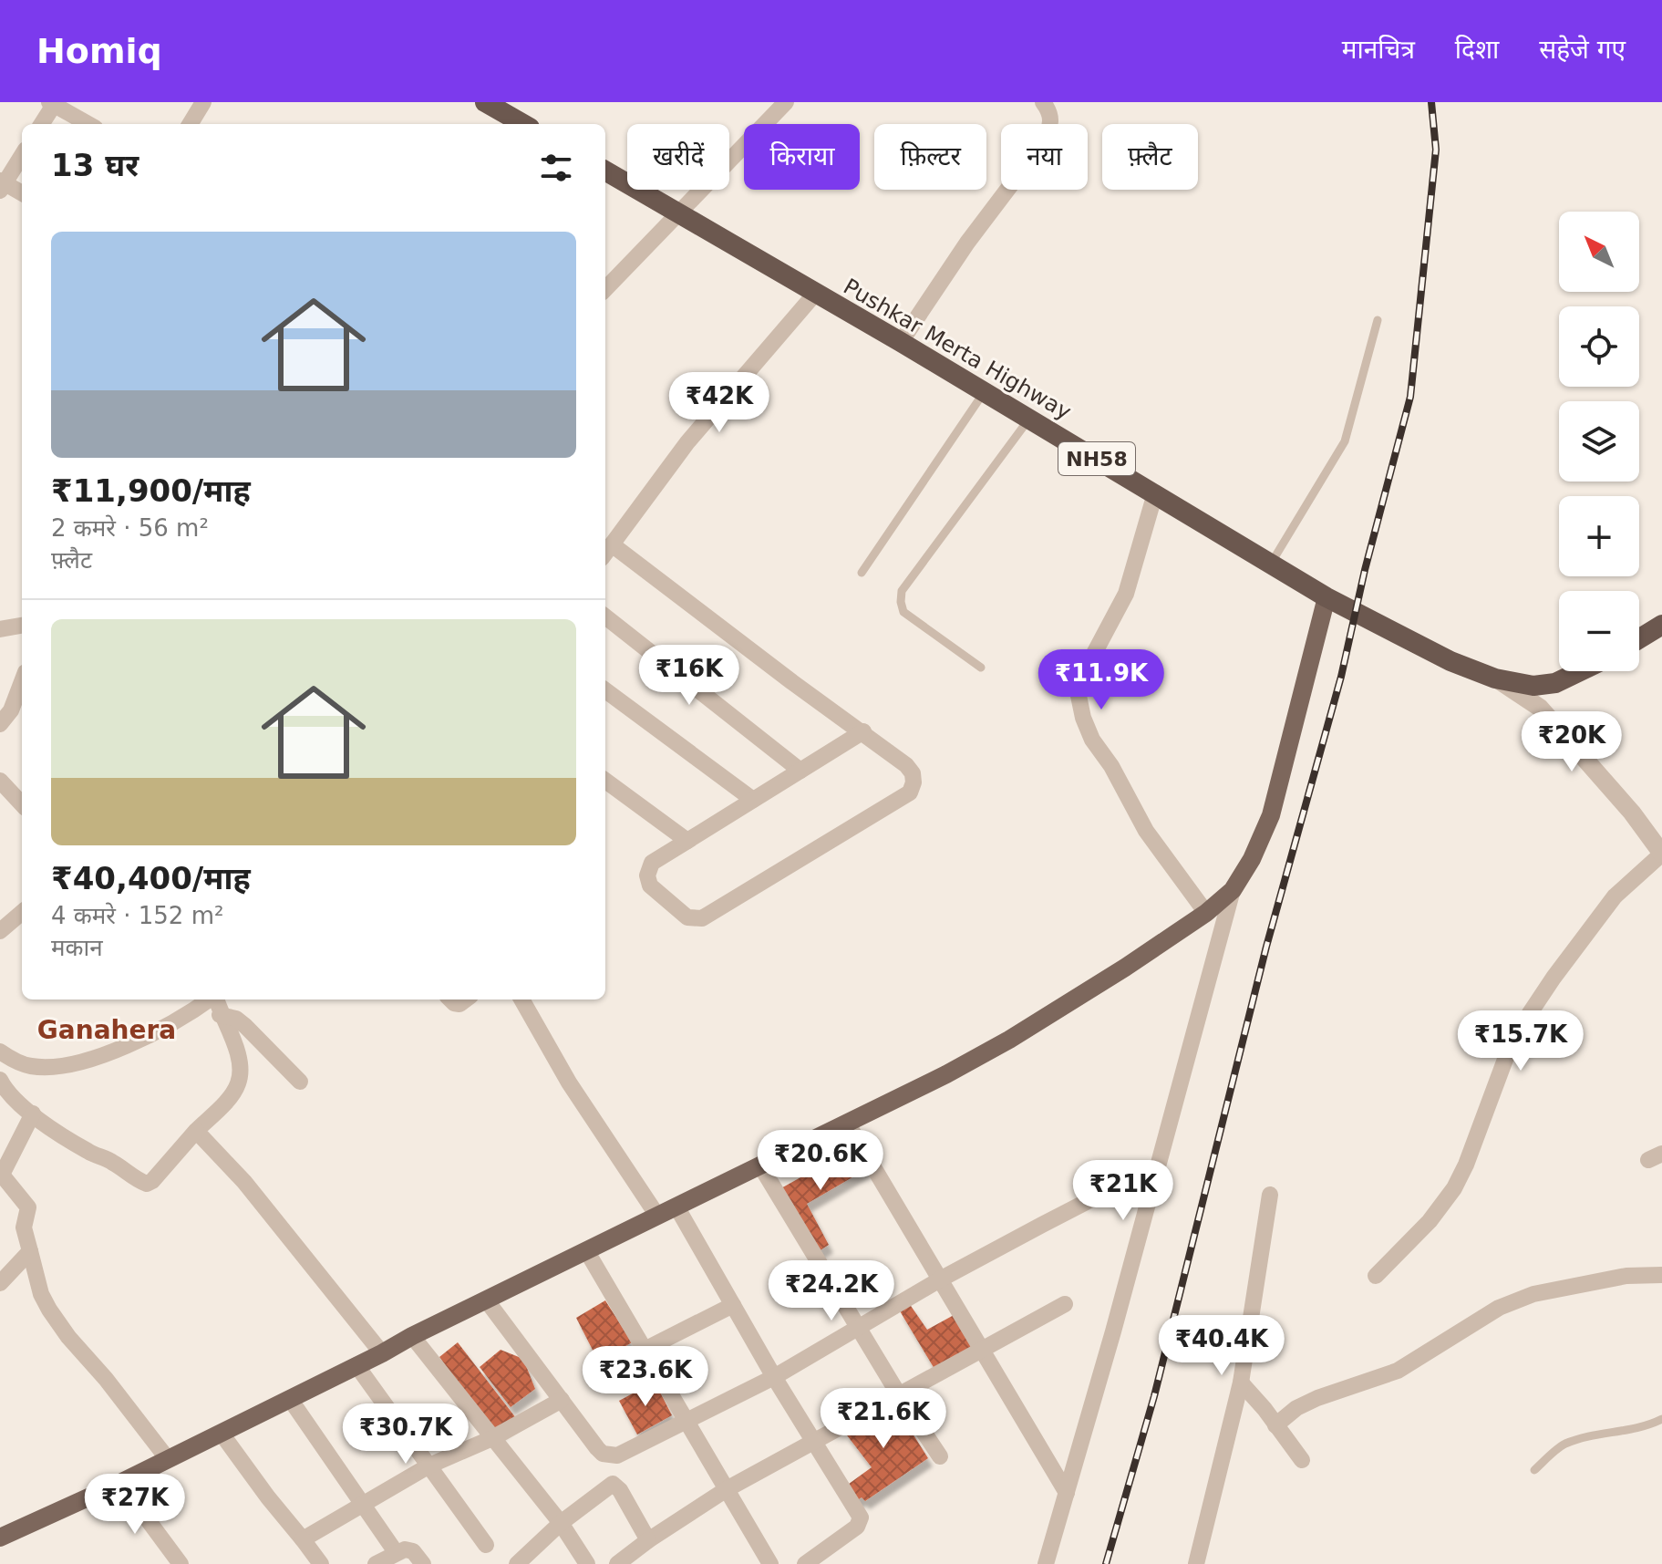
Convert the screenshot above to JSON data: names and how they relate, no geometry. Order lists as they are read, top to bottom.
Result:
{
  "streets": {
    "highway": ["Pushkar Merta Highway", "NH58"]
  },
  "districts": ["Ganahera"],
  "north": "top left",
  "page": {
    "header": "Homiq",
    "nav": ["मानचित्र", "दिशा", "सहेजे गए"],
    "chip": [
      "खरीदें",
      "किराया",
      "फ़िल्टर",
      "नया",
      "फ़्लैट"
    ],
    "heading": "13 घर",
    "map_buttons": ["+", "−"],
    "list": [
      {
        "name": "₹11,900/माह",
        "note": "2 कमरे · 56 m² · फ़्लैट"
      },
      {
        "name": "₹40,400/माह",
        "note": "4 कमरे · 152 m² · मकान"
      }
    ],
    "price": [
      "₹42K",
      "₹16K",
      "₹11.9K",
      "₹20K",
      "₹15.7K",
      "₹20.6K",
      "₹21K",
      "₹24.2K",
      "₹40.4K",
      "₹23.6K",
      "₹21.6K",
      "₹30.7K",
      "₹27K"
    ]
  }
}
